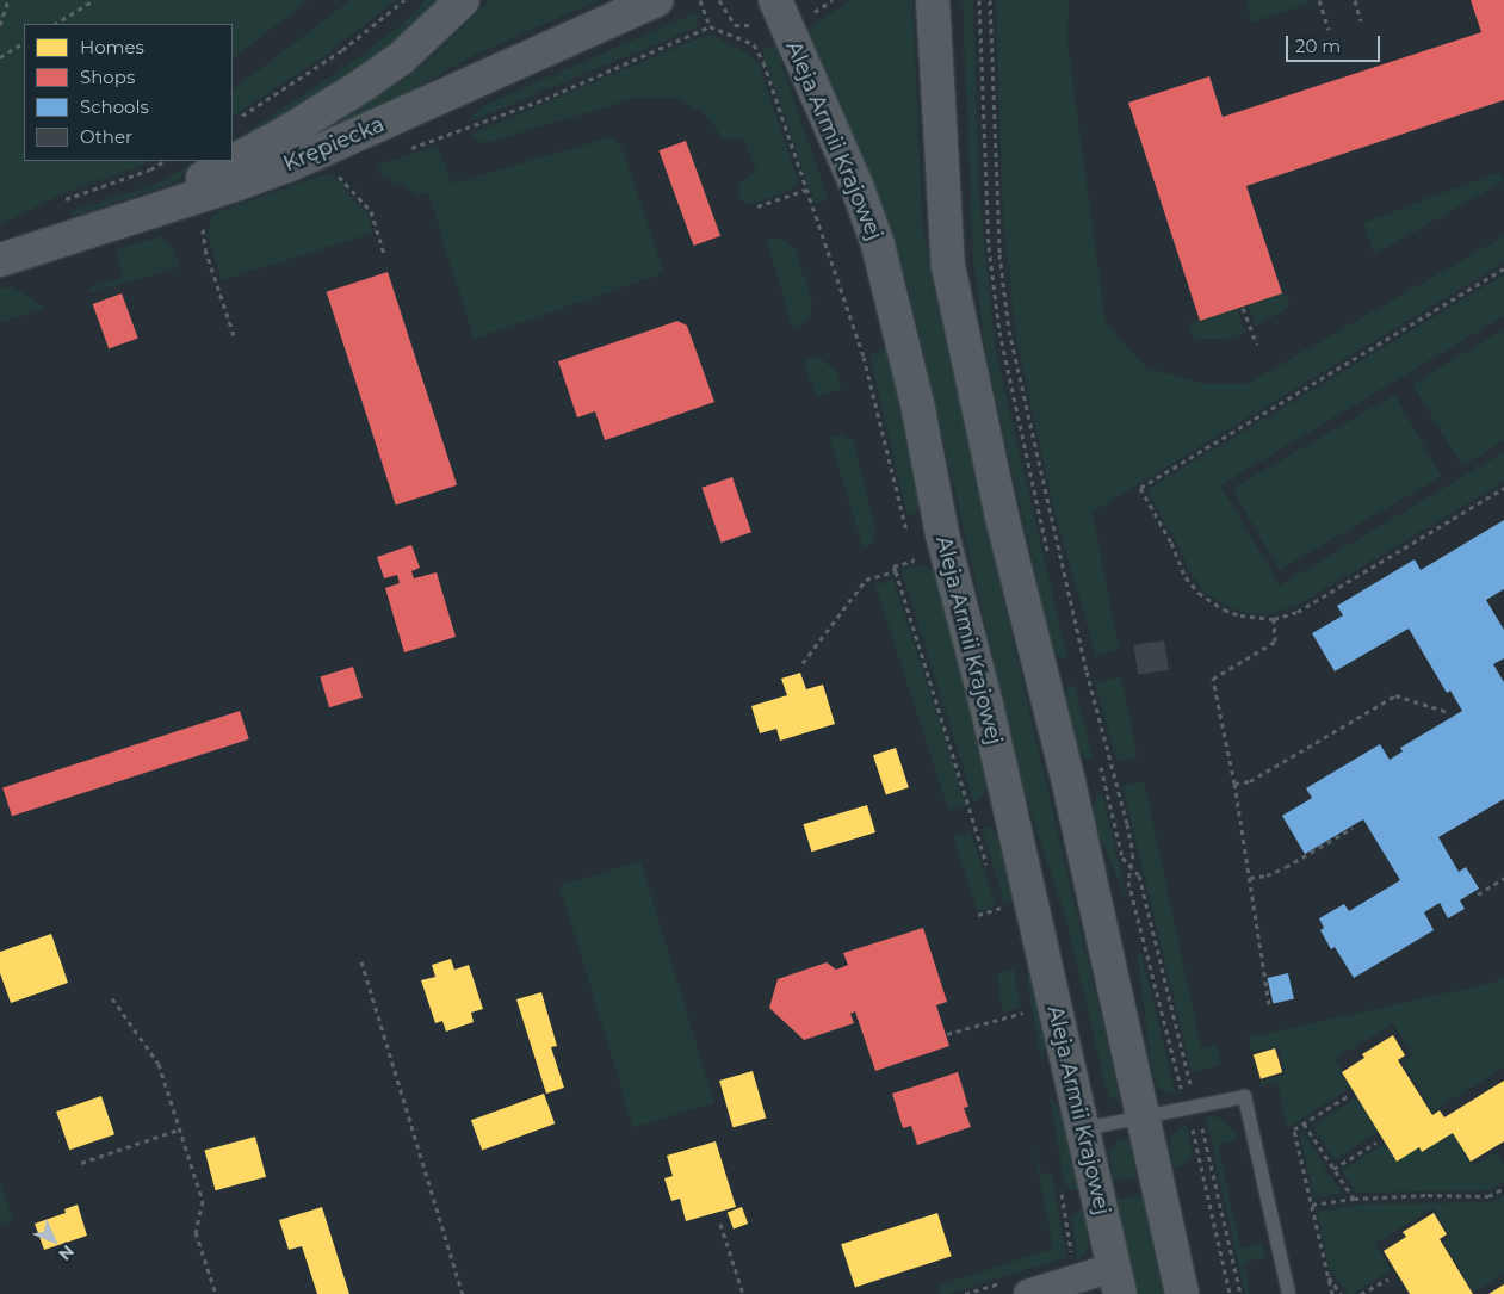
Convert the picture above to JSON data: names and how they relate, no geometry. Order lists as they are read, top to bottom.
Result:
{
  "streets": {
    "street": ["Aleja Armii Krajowej", "Krępiecka"]
  },
  "legend": [
    "Homes",
    "Shops",
    "Schools",
    "Other"
  ],
  "scale_bar": "20 m",
  "north": "bottom right"
}
